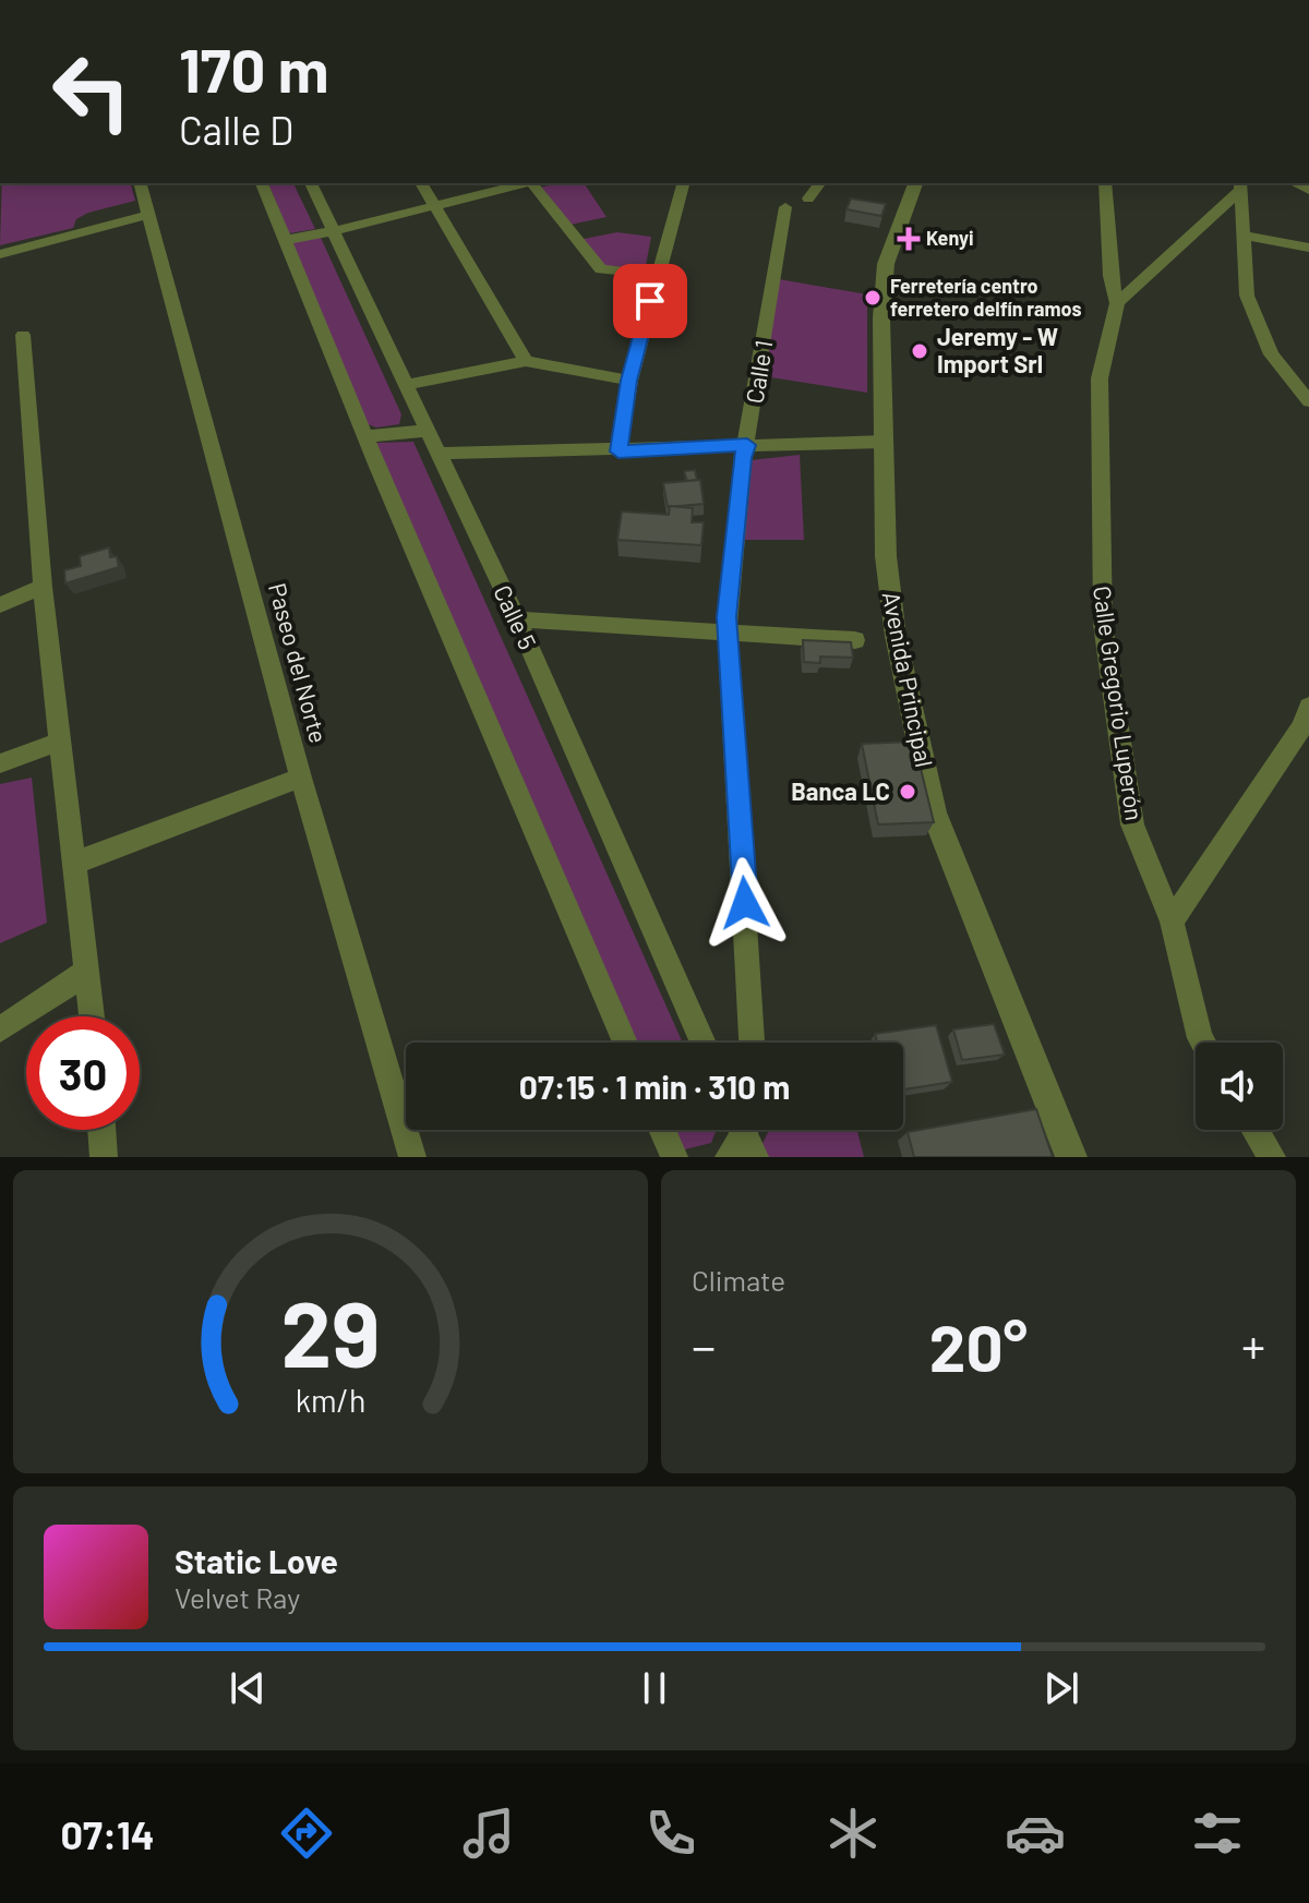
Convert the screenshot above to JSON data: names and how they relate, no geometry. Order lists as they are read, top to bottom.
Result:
{
  "streets": {
    "street": [
      "Calle 1",
      "Calle 5",
      "Paseo del Norte",
      "Avenida Principal",
      "Calle Gregorio Luperón"
    ]
  },
  "places": {
    "health": ["Kenyi"],
    "other": ["Ferretería centro ferretero delfín ramos", "Jeremy - W Import Srl", "Banca LC"]
  },
  "page": {
    "turn": ["170 m", "Calle D"],
    "limit": "30",
    "trip": "07:15 · 1 min · 310 m",
    "tile": "Climate",
    "heat": ["−", "20°", "+"],
    "song": ["Static Love", "Velvet Ray"],
    "tabs": "07:14",
    "gauge": ["29", "km/h"]
  }
}
